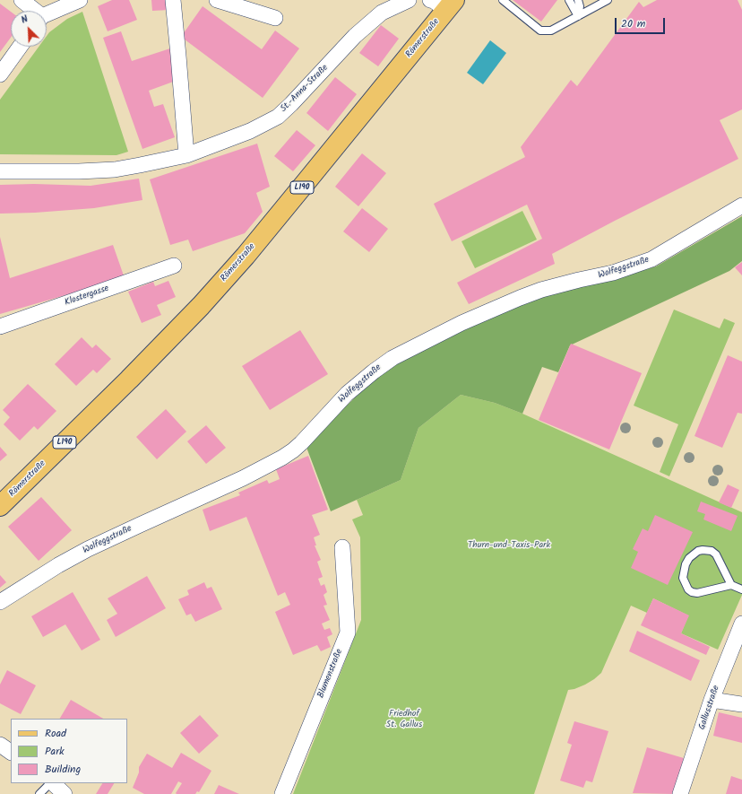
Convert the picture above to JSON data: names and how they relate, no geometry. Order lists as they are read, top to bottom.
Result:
{
  "streets": {
    "main road": ["Römerstraße", "L190"],
    "street": [
      "St.-Anna-Straße",
      "Wolfeggstraße",
      "Klostergasse",
      "Blumenstraße",
      "Gallusstraße"
    ]
  },
  "parks": ["Thurn-und-Taxis-Park", "Friedhof St. Gallus"],
  "legend": ["Road", "Park", "Building"],
  "scale_bar": "20 m",
  "north": "top left"
}
